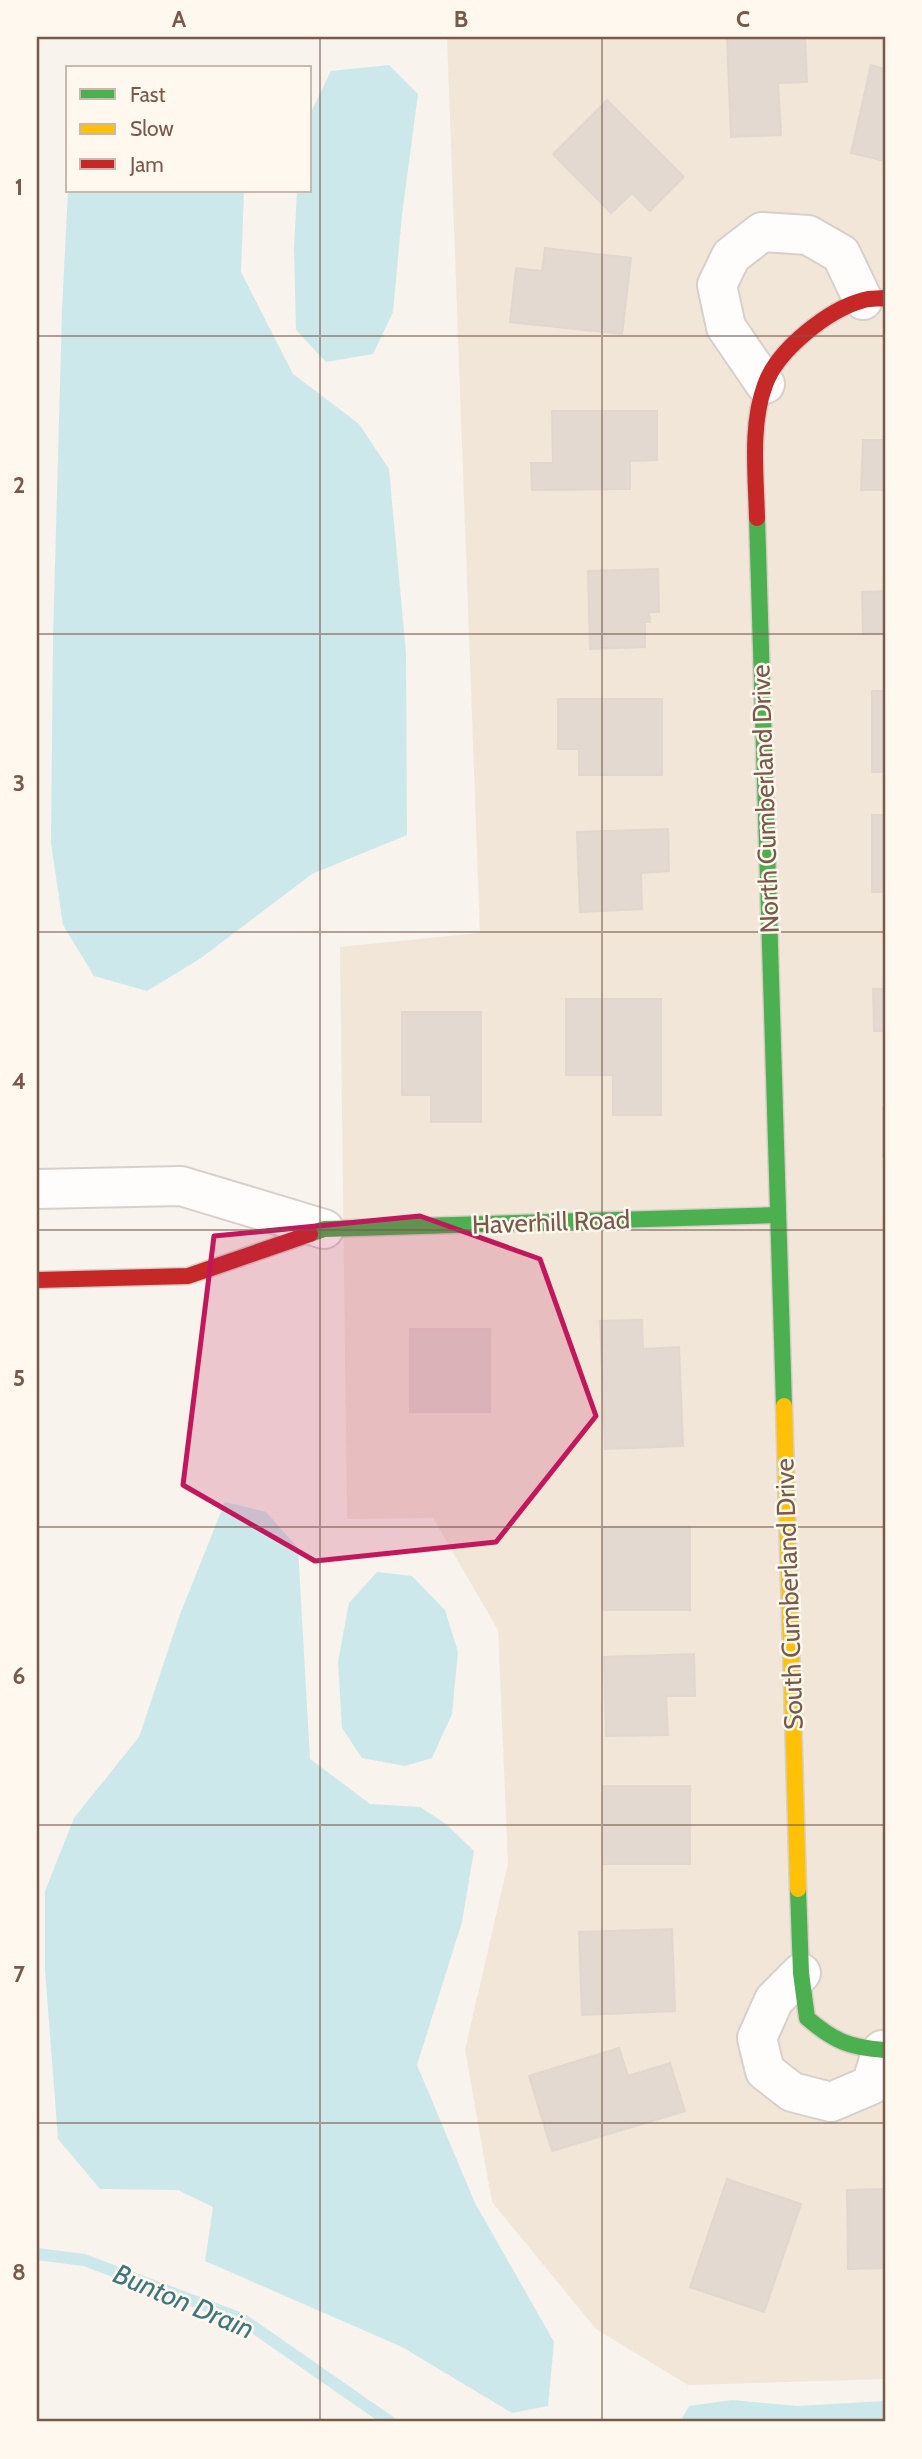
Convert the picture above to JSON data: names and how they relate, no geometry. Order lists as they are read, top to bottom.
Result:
{
  "streets": {
    "street": ["North Cumberland Drive", "Haverhill Road", "South Cumberland Drive"]
  },
  "crossings": [
    ["North Cumberland Drive", "Haverhill Road"],
    ["North Cumberland Drive", "South Cumberland Drive"],
    ["Haverhill Road", "South Cumberland Drive"]
  ],
  "water": ["Bunton Drain"],
  "legend": ["Fast", "Slow", "Jam"],
  "grid": {
    "columns": ["A", "B", "C"],
    "rows": [
      "1",
      "2",
      "3",
      "4",
      "5",
      "6",
      "7",
      "8"
    ]
  }
}
